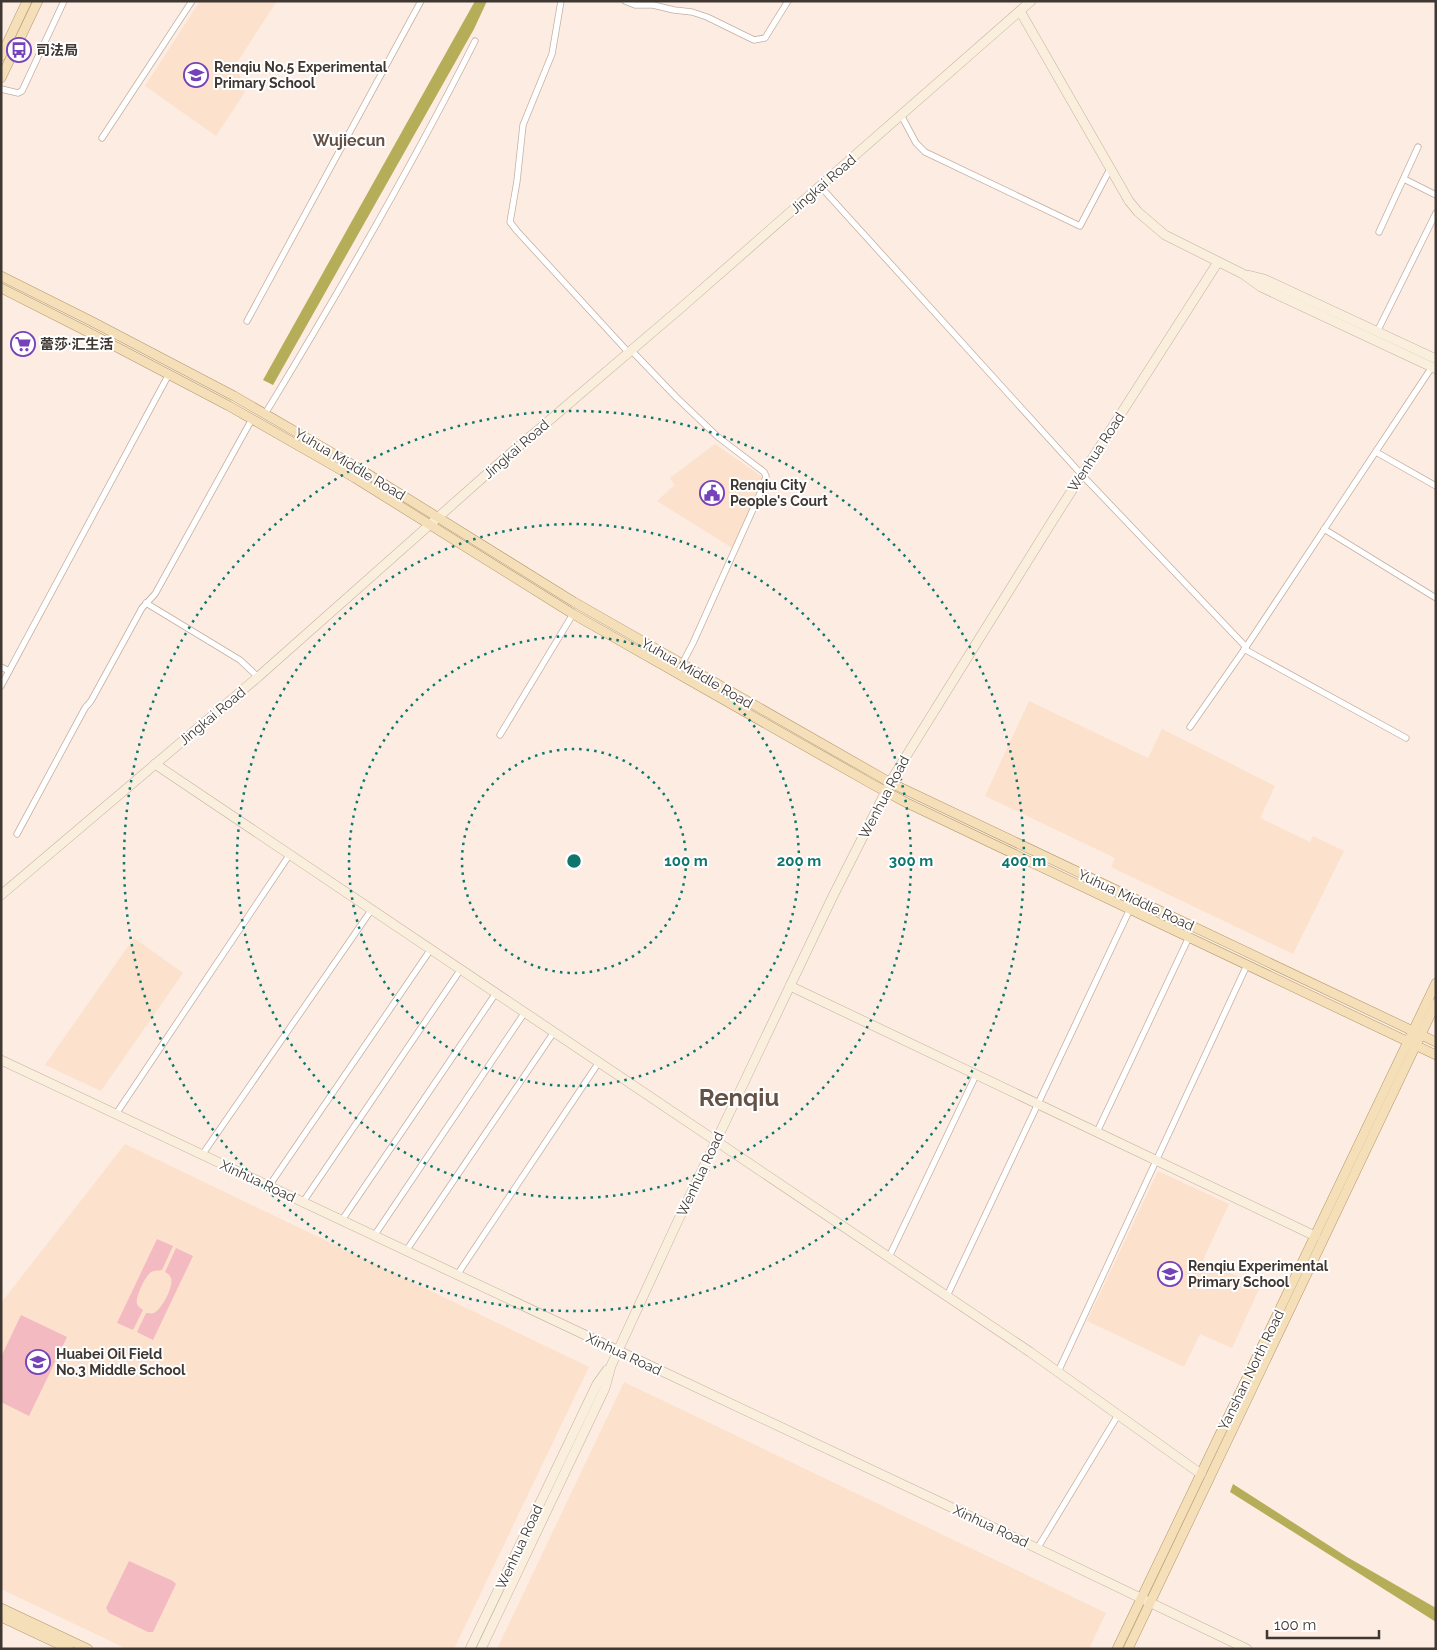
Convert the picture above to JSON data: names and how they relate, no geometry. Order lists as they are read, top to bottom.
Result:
{
  "streets": {
    "main road": [
      "Jingkai Road",
      "Wenhua Road",
      "Yuhua Middle Road",
      "Xinhua Road",
      "Yanshan North Road"
    ]
  },
  "crossings": [
    ["Jingkai Road", "Yuhua Middle Road"],
    ["Wenhua Road", "Yuhua Middle Road"],
    ["Wenhua Road", "Xinhua Road"],
    ["Yuhua Middle Road", "Yanshan North Road"],
    ["Xinhua Road", "Yanshan North Road"]
  ],
  "districts": ["Wujiecun", "Renqiu"],
  "places": {
    "bus stop": ["司法局"],
    "school or university": ["Renqiu No.5 Experimental Primary School", "Renqiu Experimental Primary School", "Huabei Oil Field No.3 Middle School"],
    "supermarket": ["蕾莎·汇生活"],
    "public building": ["Renqiu City People's Court"]
  },
  "scale_bar": "100 m",
  "rings": [
    "100 m",
    "200 m",
    "300 m",
    "400 m"
  ]
}
